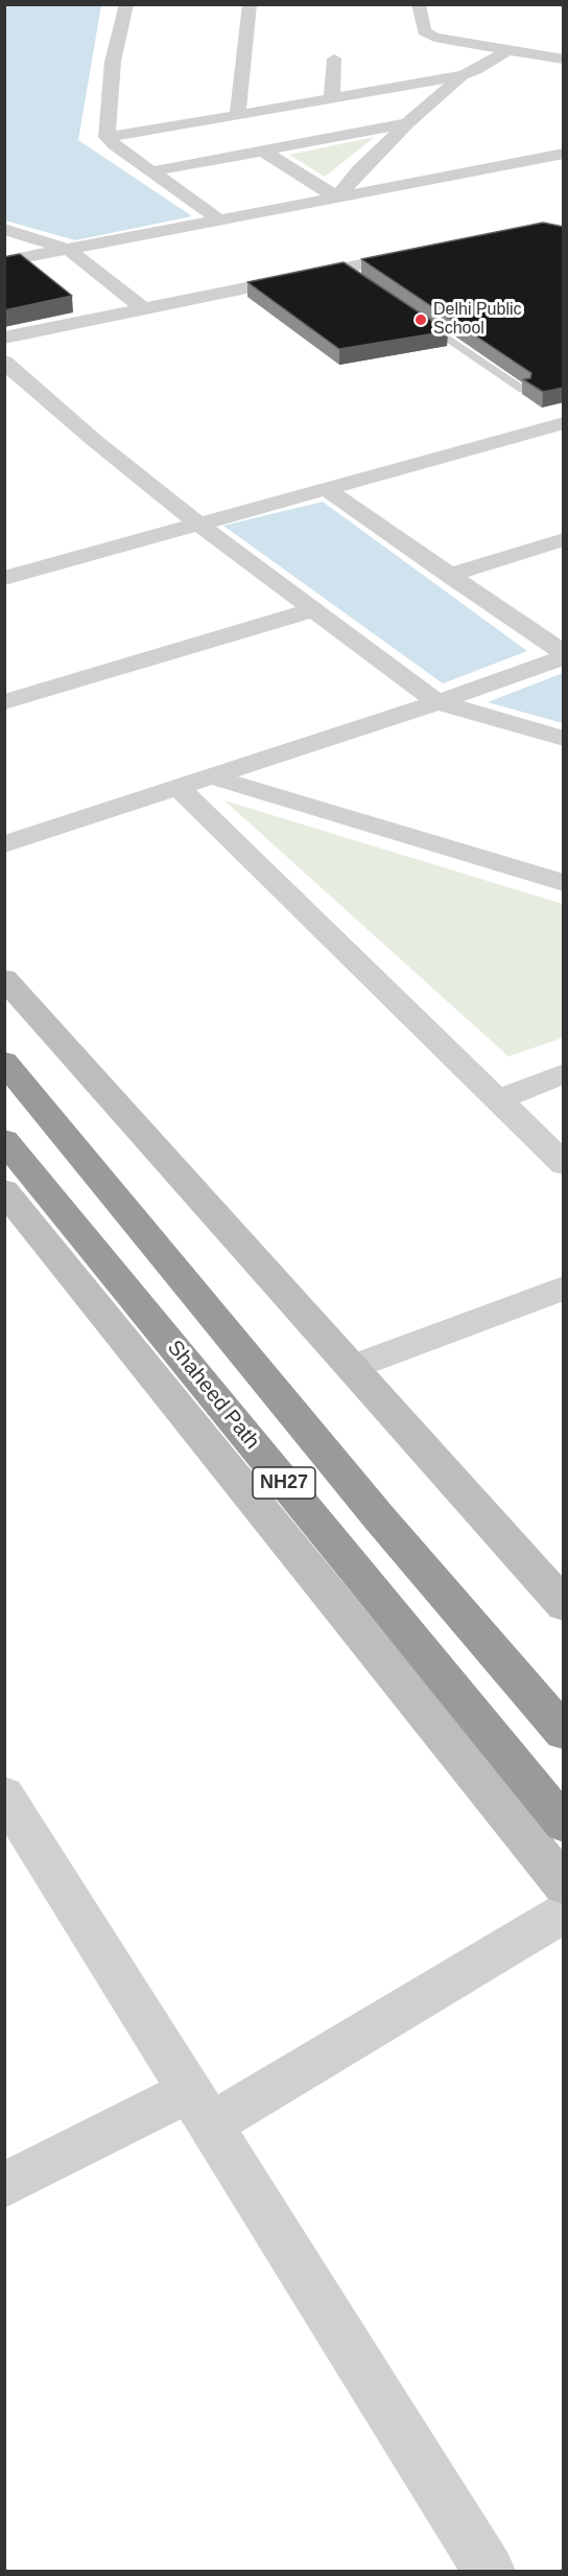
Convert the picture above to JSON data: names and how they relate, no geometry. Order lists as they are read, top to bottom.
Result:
{
  "streets": {
    "highway": ["Shaheed Path", "NH27"]
  },
  "places": ["Delhi Public School"]
}
